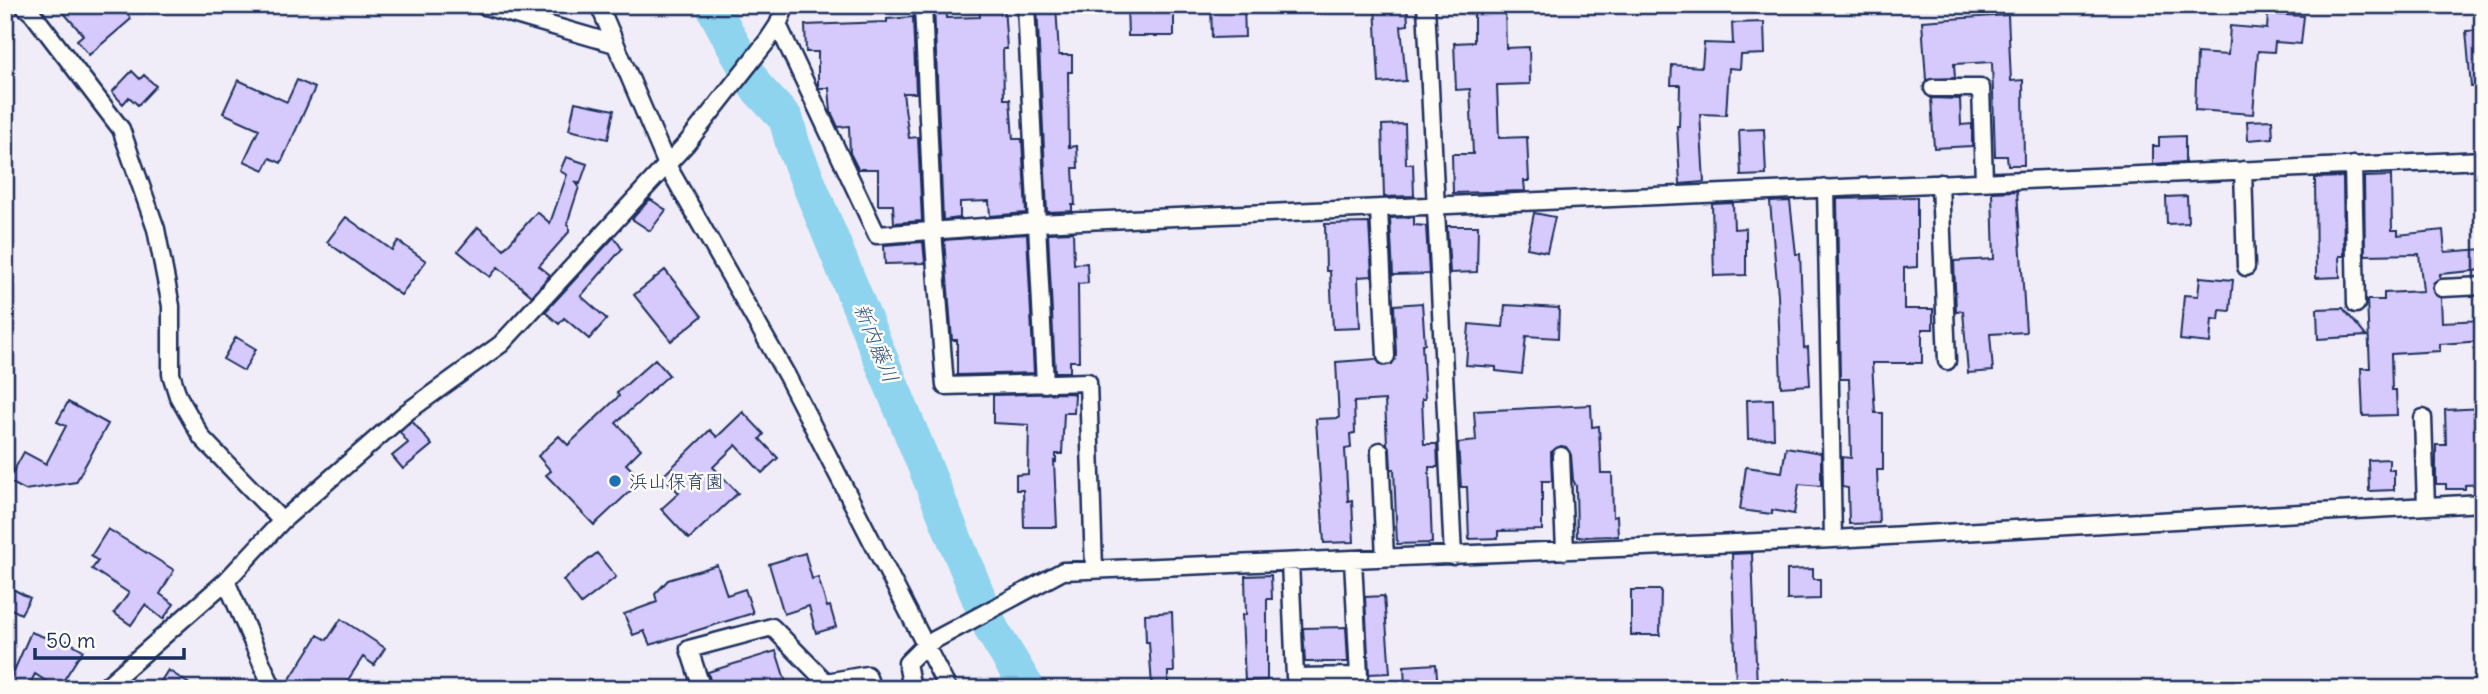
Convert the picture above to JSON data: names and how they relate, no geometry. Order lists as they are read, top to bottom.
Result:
{
  "water": ["新内藤川"],
  "places": ["浜山保育園"],
  "scale_bar": "50 m"
}
